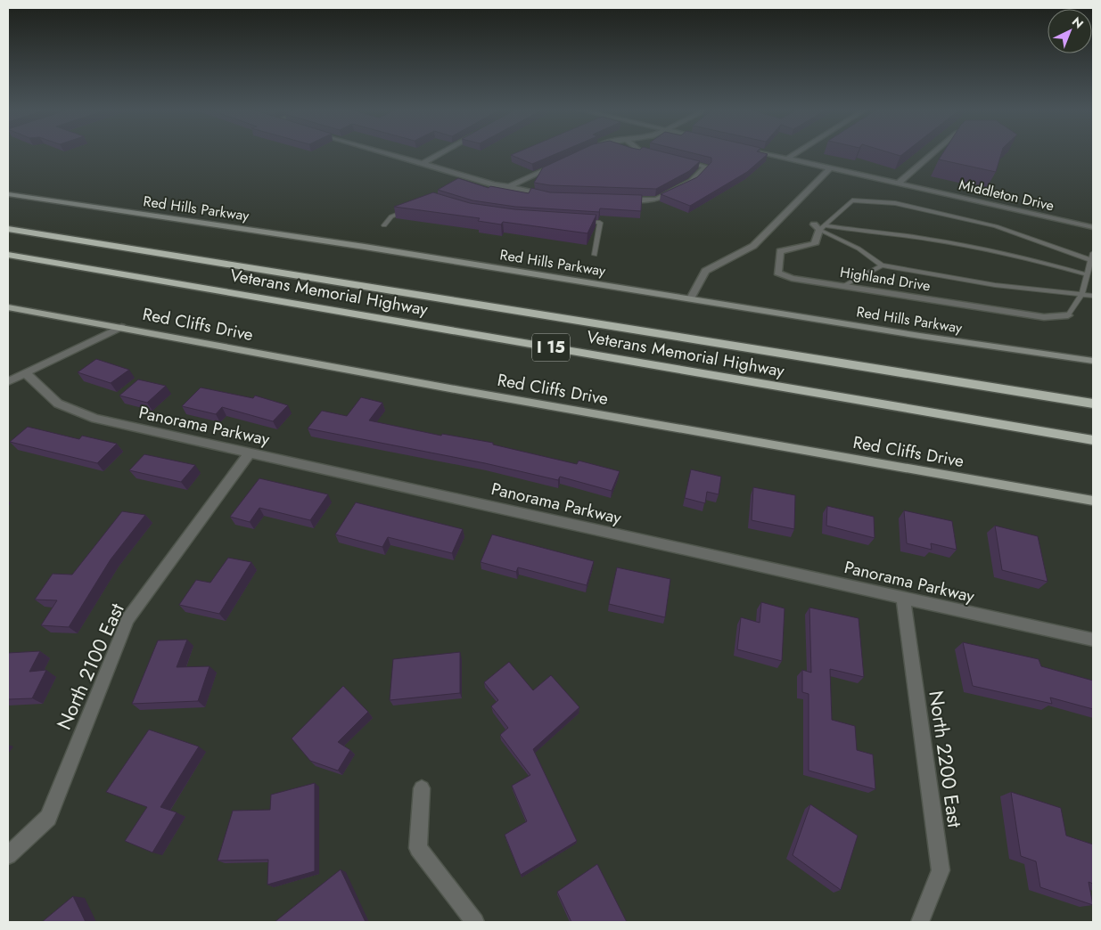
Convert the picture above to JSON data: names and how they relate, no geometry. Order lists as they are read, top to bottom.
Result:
{
  "streets": {
    "highway": ["Veterans Memorial Highway", "I 15"],
    "main road": ["Red Hills Parkway", "Red Cliffs Drive"],
    "street": [
      "Middleton Drive",
      "Highland Drive",
      "Panorama Parkway",
      "North 2100 East",
      "North 2200 East"
    ]
  },
  "crossings": [
    ["Panorama Parkway", "North 2100 East"],
    ["Panorama Parkway", "North 2200 East"]
  ],
  "north": "top right"
}
